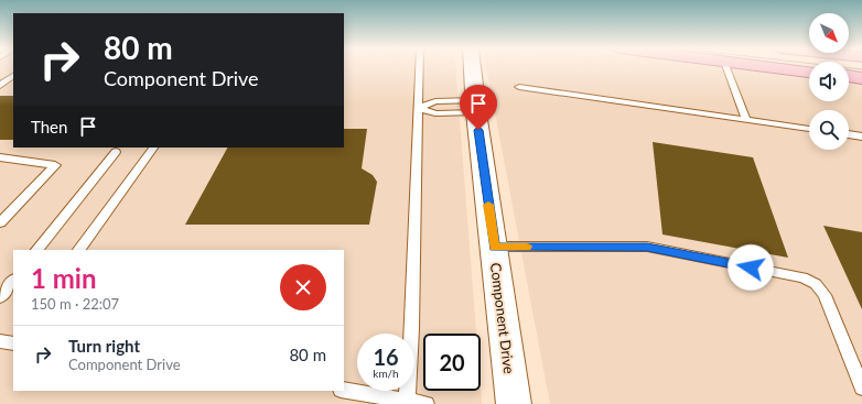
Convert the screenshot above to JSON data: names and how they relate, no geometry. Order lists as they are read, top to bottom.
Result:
{
  "streets": {
    "street": ["Component Drive"]
  },
  "north": "bottom right",
  "page": {
    "turn": ["80 m", "Component Drive"],
    "then": "Then",
    "heading": ["1 min", "150 m · 22:07"],
    "list": [
      {
        "name": "Turn right",
        "note": "Component Drive",
        "value": "80 m"
      }
    ],
    "speed": "16 km/h",
    "limit": "20"
  }
}
